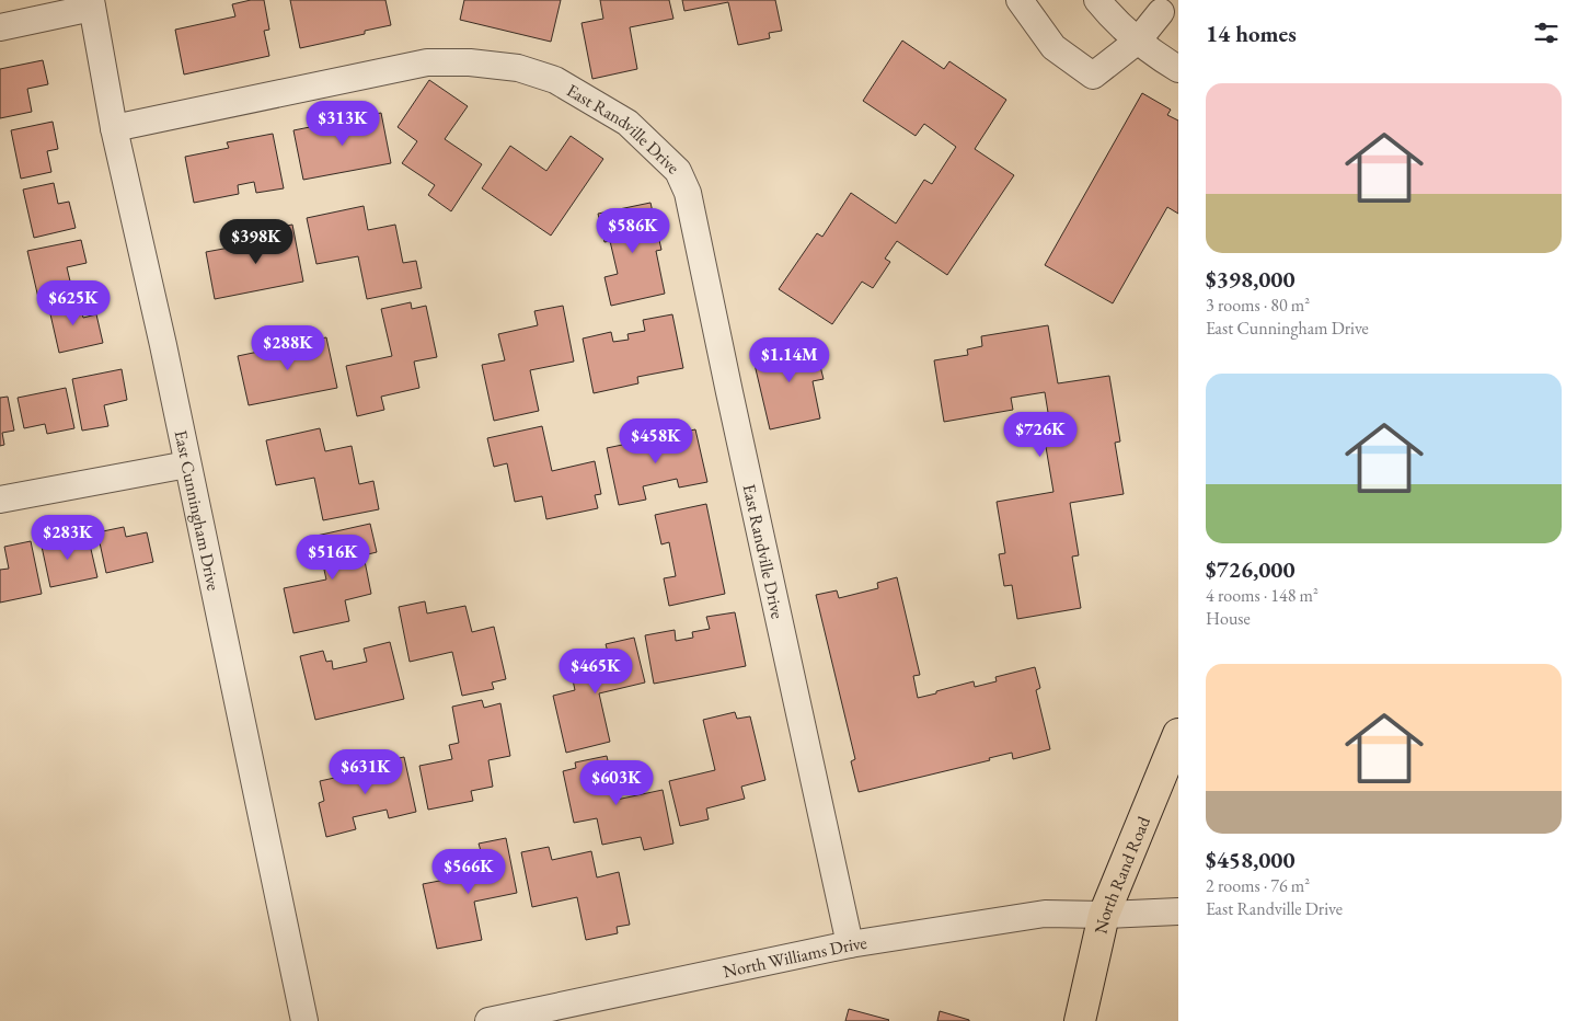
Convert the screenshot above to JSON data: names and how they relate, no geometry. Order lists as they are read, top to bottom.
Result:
{
  "streets": {
    "main road": ["North Rand Road"],
    "street": ["East Randville Drive", "East Cunningham Drive", "North Williams Drive"]
  },
  "crossings": [
    ["East Randville Drive", "East Cunningham Drive"],
    ["East Randville Drive", "North Williams Drive"],
    ["North Rand Road", "North Williams Drive"]
  ],
  "page": {
    "heading": "14 homes",
    "list": [
      {
        "name": "$398,000",
        "note": "3 rooms · 80 m² · East Cunningham Drive"
      },
      {
        "name": "$726,000",
        "note": "4 rooms · 148 m² · House"
      },
      {
        "name": "$458,000",
        "note": "2 rooms · 76 m² · East Randville Drive"
      }
    ],
    "price": [
      "$313K",
      "$586K",
      "$398K",
      "$625K",
      "$288K",
      "$1.14M",
      "$726K",
      "$458K",
      "$283K",
      "$516K",
      "$465K",
      "$631K",
      "$603K",
      "$566K"
    ]
  }
}
